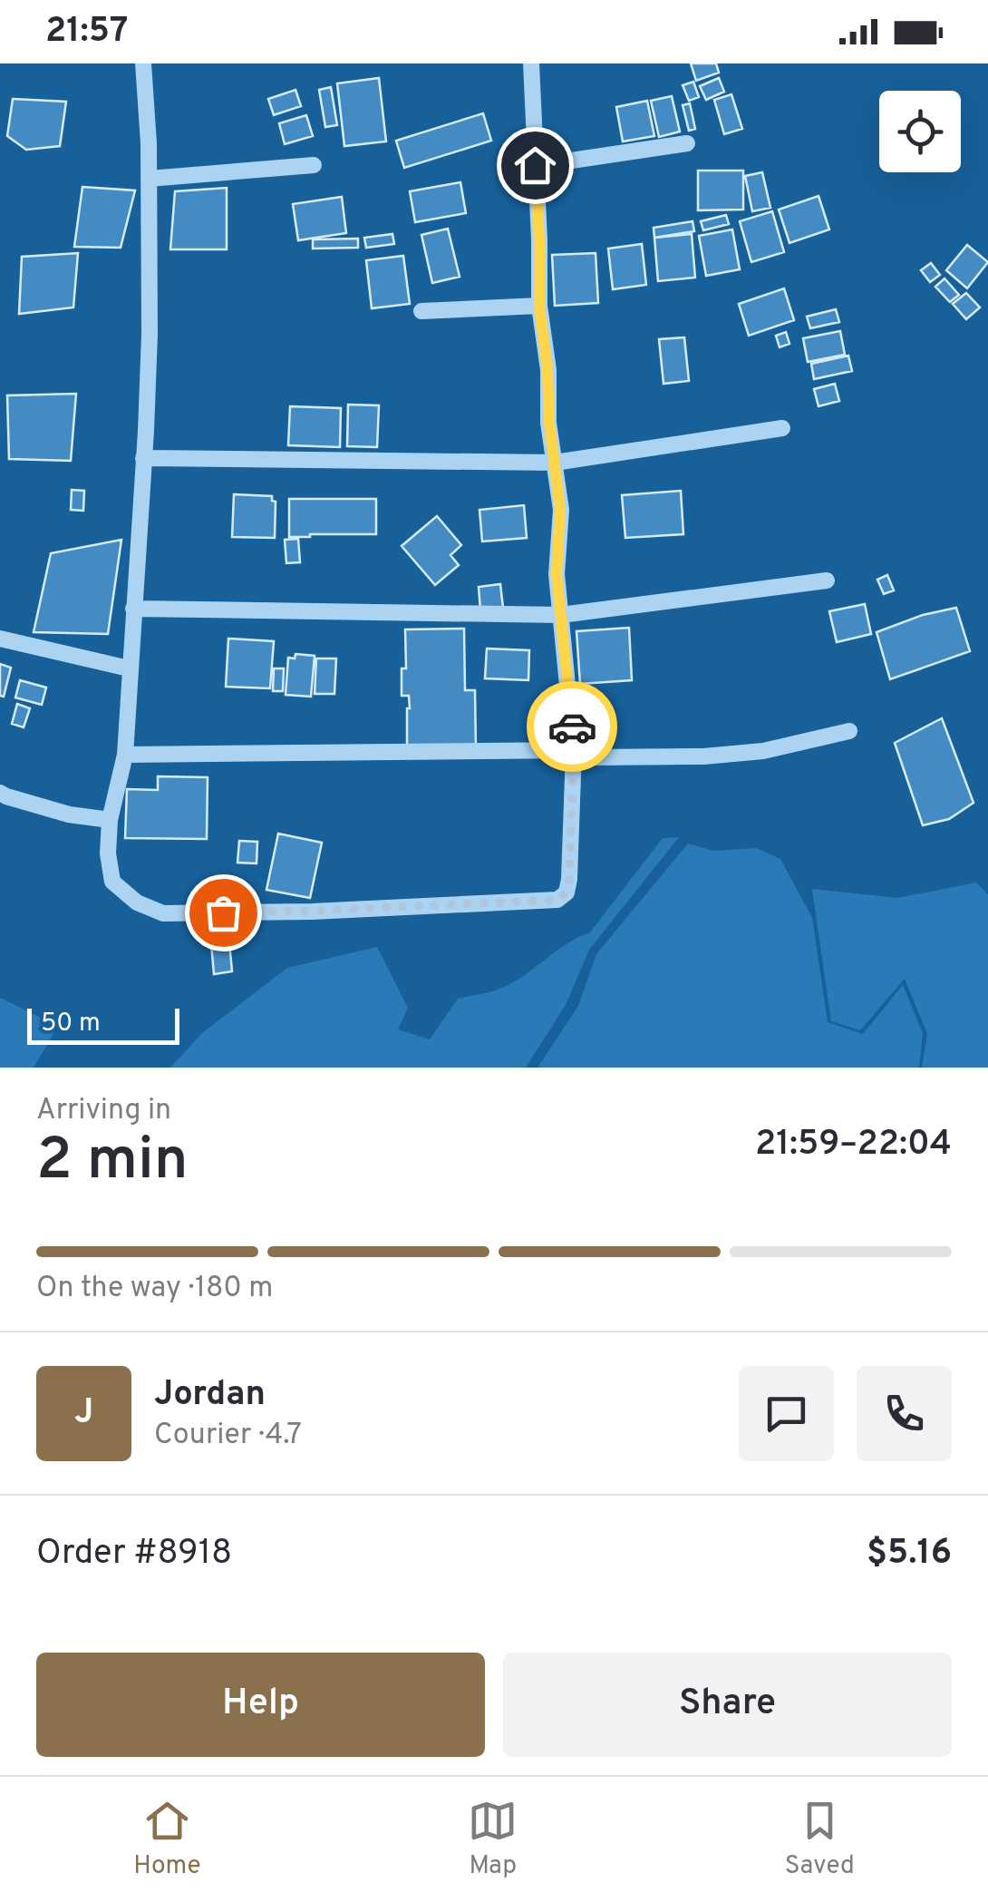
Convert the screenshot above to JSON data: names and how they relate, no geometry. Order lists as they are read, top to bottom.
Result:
{
  "scale_bar": "50 m",
  "page": {
    "status": "21:57",
    "scale": "50 m",
    "heading": ["2 min", "Arriving in", "21:59–22:04"],
    "panel": [
      "Jordan",
      "Courier · 4.7",
      "Order #8918",
      "$5.16"
    ],
    "bar": "On the way · 180 m",
    "round": "J",
    "buttons": ["Help", "Share"],
    "tabs": ["Home", "Map", "Saved"]
  }
}
